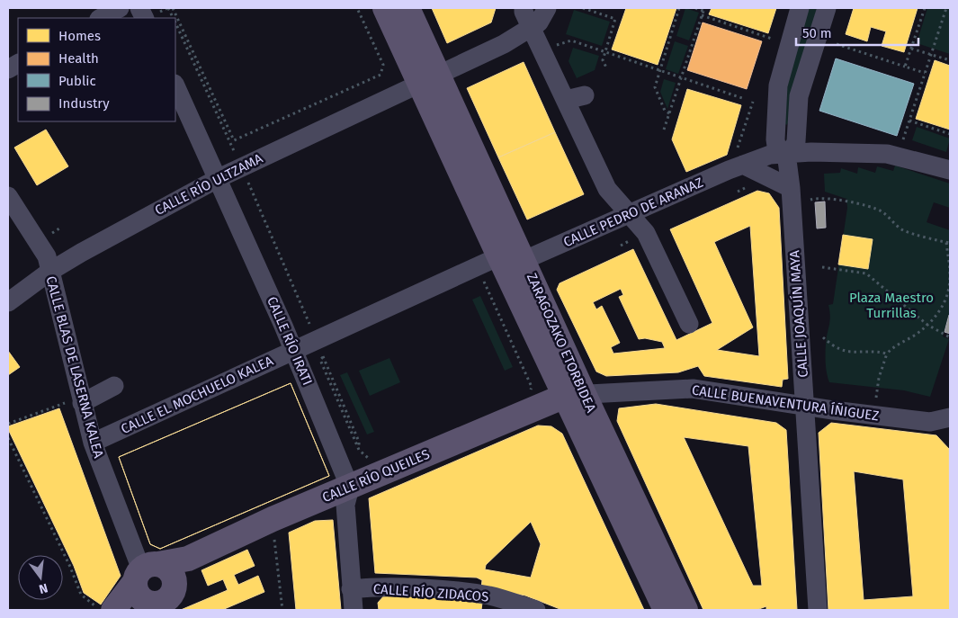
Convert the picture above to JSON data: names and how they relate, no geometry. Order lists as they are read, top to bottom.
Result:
{
  "streets": {
    "main road": ["ZARAGOZAKO ETORBIDEA", "CALLE RÍO QUEILES"],
    "street": [
      "CALLE RÍO ULTZAMA",
      "CALLE PEDRO DE ARANAZ",
      "CALLE JOAQUÍN MAYA",
      "CALLE RÍO IRATI",
      "CALLE BLAS DE LASERNA KALEA",
      "CALLE EL MOCHUELO KALEA",
      "CALLE BUENAVENTURA ÍÑIGUEZ",
      "CALLE RÍO ZIDACOS"
    ]
  },
  "crossings": [
    ["CALLE RÍO ULTZAMA", "CALLE RÍO IRATI"],
    ["CALLE RÍO ULTZAMA", "ZARAGOZAKO ETORBIDEA"],
    ["CALLE RÍO ULTZAMA", "CALLE BLAS DE LASERNA KALEA"],
    ["CALLE PEDRO DE ARANAZ", "CALLE JOAQUÍN MAYA"],
    ["CALLE PEDRO DE ARANAZ", "ZARAGOZAKO ETORBIDEA"],
    ["CALLE JOAQUÍN MAYA", "CALLE BUENAVENTURA ÍÑIGUEZ"],
    ["CALLE RÍO IRATI", "CALLE EL MOCHUELO KALEA"],
    ["CALLE RÍO IRATI", "CALLE RÍO QUEILES"],
    ["ZARAGOZAKO ETORBIDEA", "CALLE EL MOCHUELO KALEA"],
    ["ZARAGOZAKO ETORBIDEA", "CALLE BUENAVENTURA ÍÑIGUEZ"],
    ["ZARAGOZAKO ETORBIDEA", "CALLE RÍO QUEILES"],
    ["CALLE BLAS DE LASERNA KALEA", "CALLE EL MOCHUELO KALEA"],
    ["CALLE BLAS DE LASERNA KALEA", "CALLE RÍO QUEILES"],
    ["CALLE BUENAVENTURA ÍÑIGUEZ", "CALLE RÍO QUEILES"]
  ],
  "parks": ["Plaza Maestro Turrillas"],
  "legend": [
    "Homes",
    "Health",
    "Public",
    "Industry"
  ],
  "scale_bar": "50 m",
  "north": "bottom"
}
